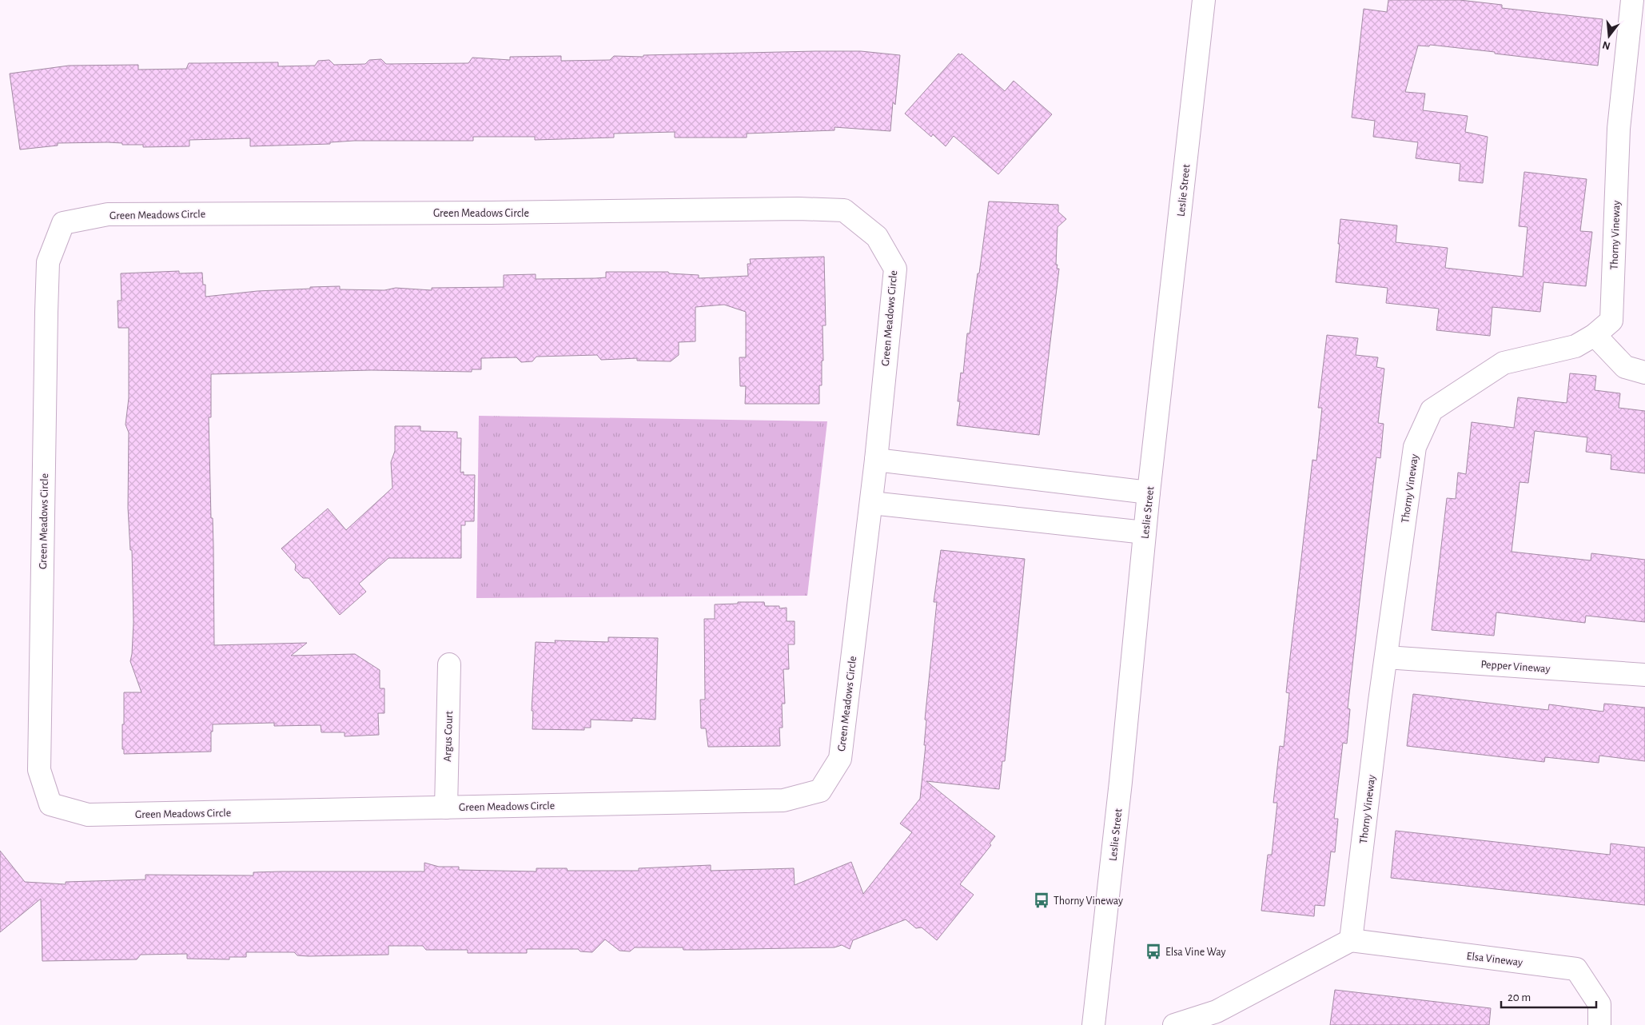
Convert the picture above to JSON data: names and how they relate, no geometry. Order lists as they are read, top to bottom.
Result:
{
  "streets": {
    "street": [
      "Leslie Street",
      "Green Meadows Circle",
      "Thorny Vineway",
      "Pepper Vineway",
      "Argus Court",
      "Elsa Vineway"
    ]
  },
  "crossings": [
    ["Green Meadows Circle", "Argus Court"],
    ["Thorny Vineway", "Pepper Vineway"],
    ["Thorny Vineway", "Elsa Vineway"]
  ],
  "places": {
    "bus stop": ["Thorny Vineway", "Elsa Vine Way"]
  },
  "scale_bar": "20 m",
  "north": "bottom"
}
